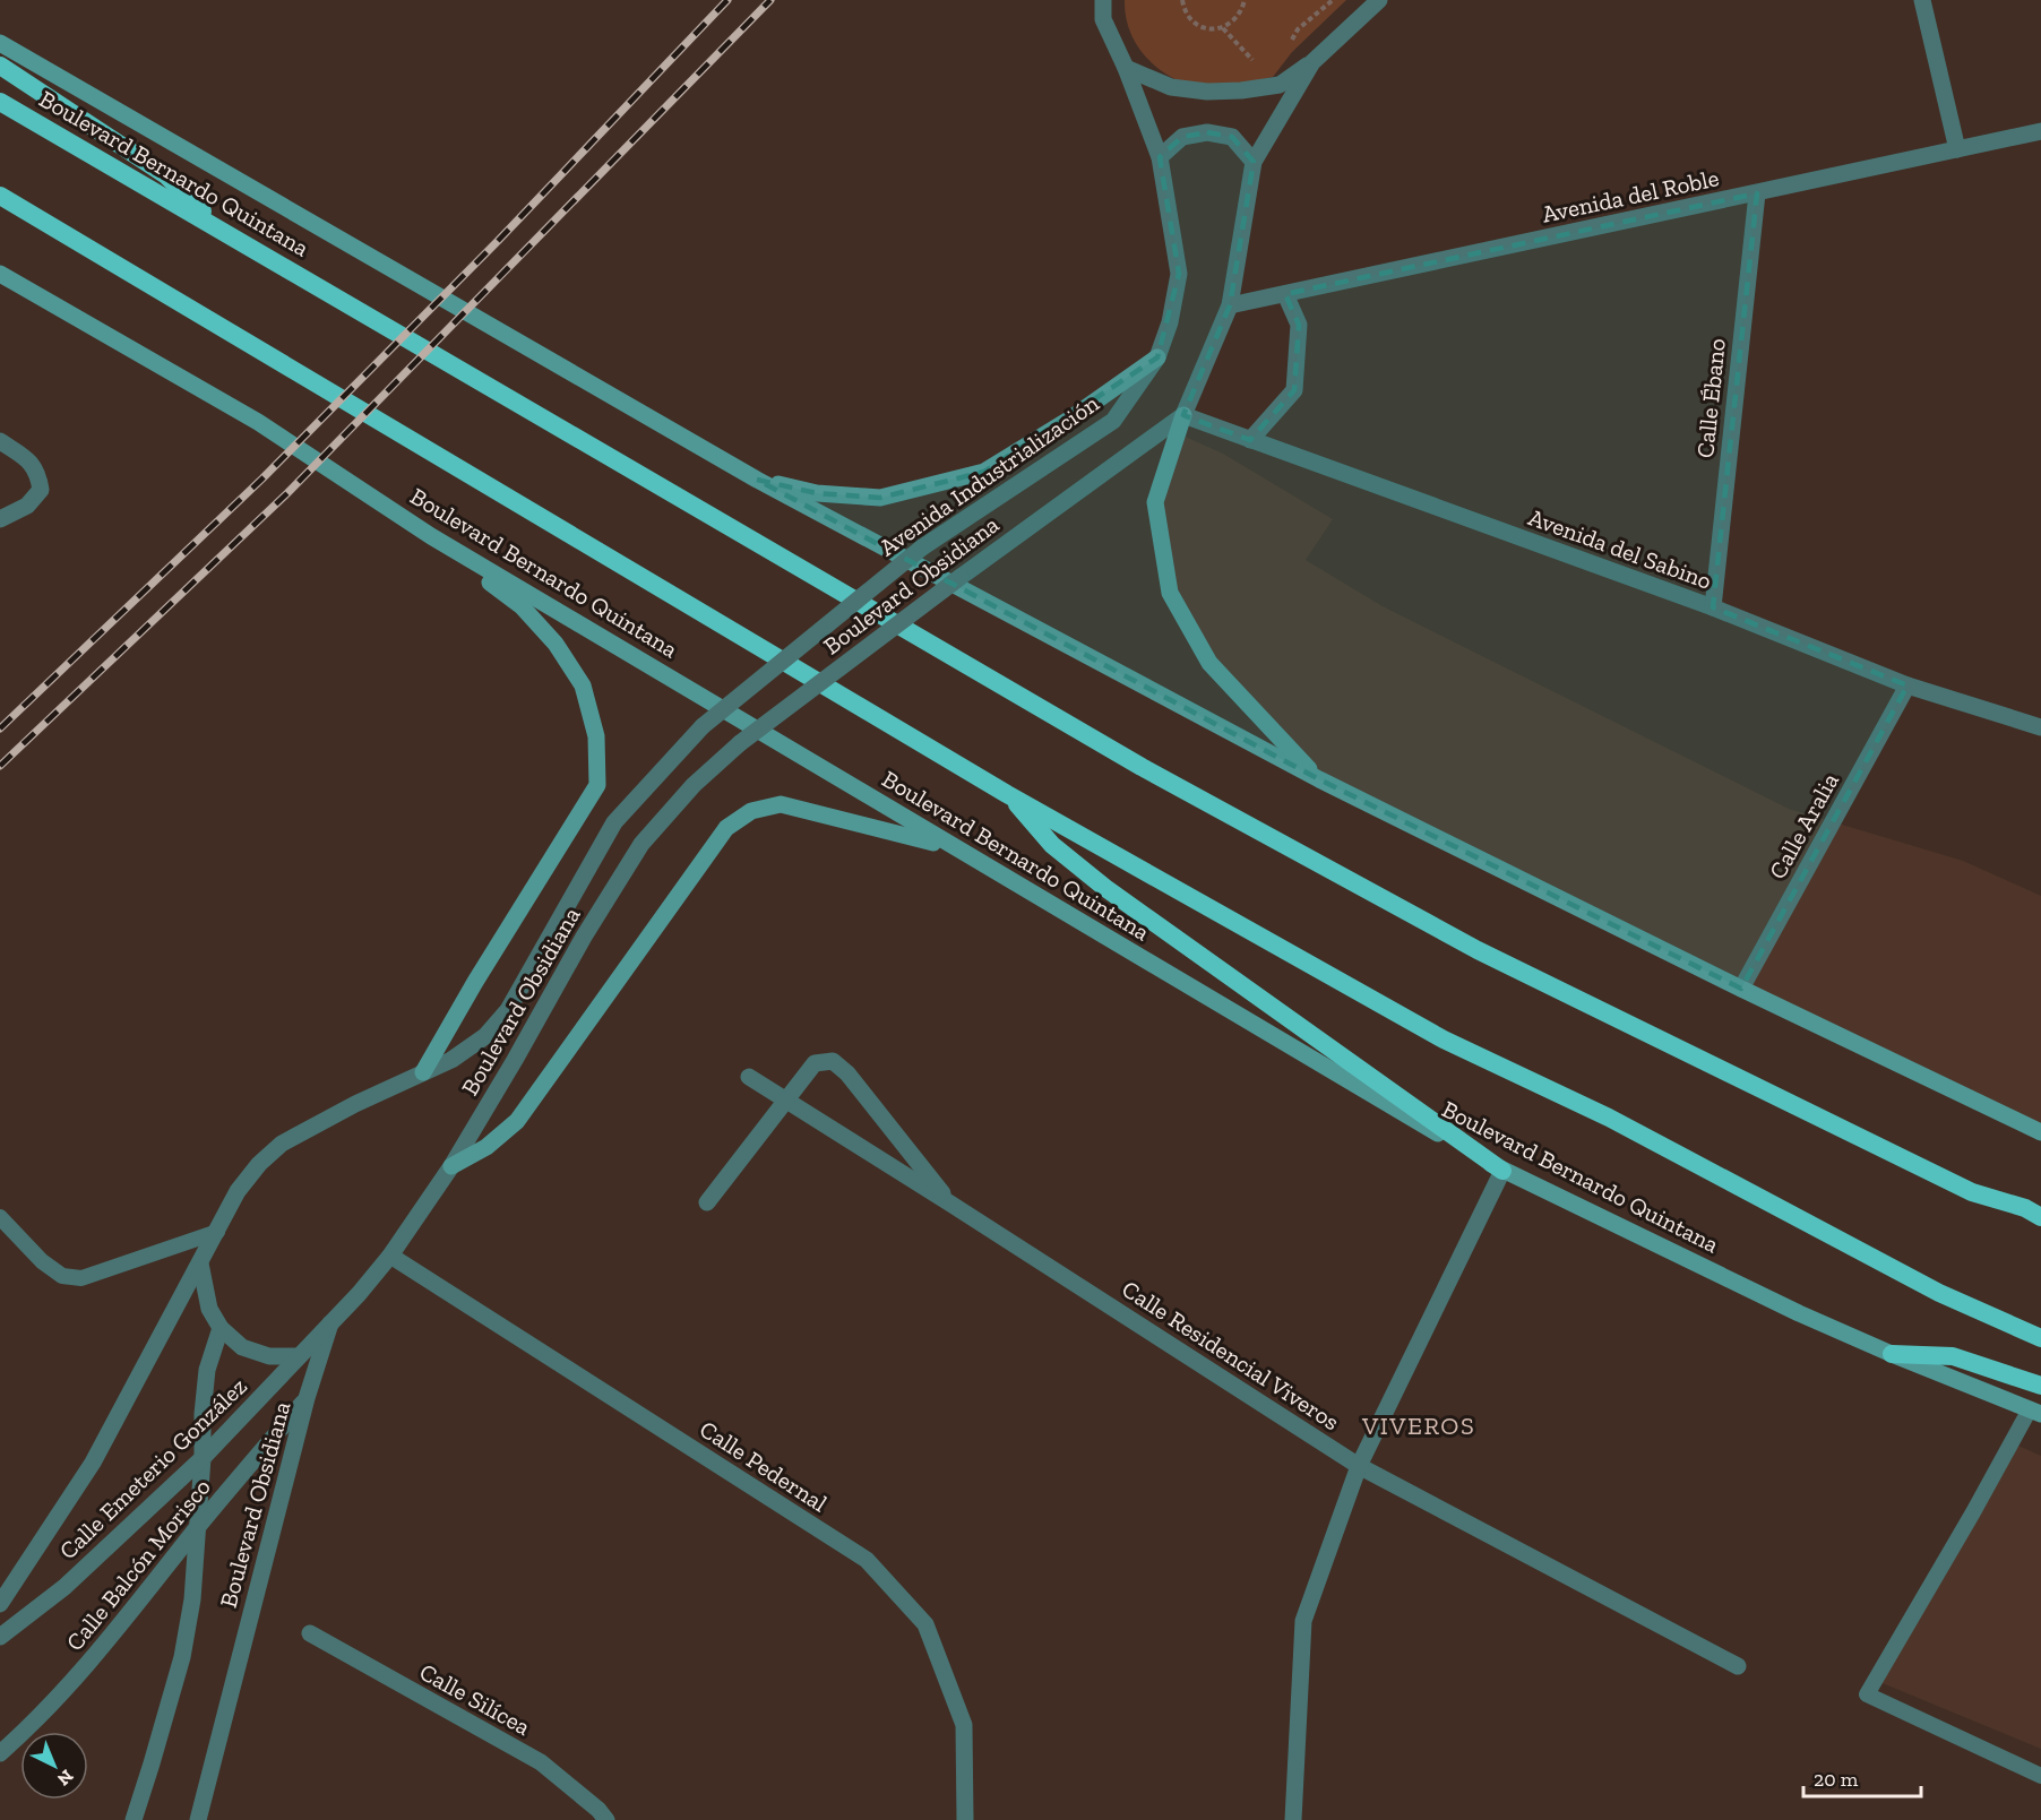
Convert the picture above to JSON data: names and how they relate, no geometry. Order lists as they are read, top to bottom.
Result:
{
  "streets": {
    "highway": ["Boulevard Bernardo Quintana"],
    "street": [
      "Avenida del Roble",
      "Calle Ébano",
      "Avenida Industrialización",
      "Avenida del Sabino",
      "Boulevard Obsidiana",
      "Calle Aralia",
      "Calle Residencial Viveros",
      "Calle Pedernal",
      "Calle Emeterio González",
      "Calle Balcón Morisco",
      "Calle Silícea"
    ]
  },
  "crossings": [
    ["Boulevard Bernardo Quintana", "Calle Aralia"],
    ["Avenida del Roble", "Calle Ébano"],
    ["Calle Ébano", "Avenida del Sabino"],
    ["Avenida Industrialización", "Boulevard Obsidiana"],
    ["Avenida del Sabino", "Boulevard Obsidiana"],
    ["Avenida del Sabino", "Calle Aralia"],
    ["Boulevard Obsidiana", "Calle Pedernal"],
    ["Boulevard Obsidiana", "Calle Emeterio González"],
    ["Boulevard Obsidiana", "Calle Balcón Morisco"]
  ],
  "districts": ["VIVEROS"],
  "scale_bar": "20 m",
  "north": "bottom right"
}
